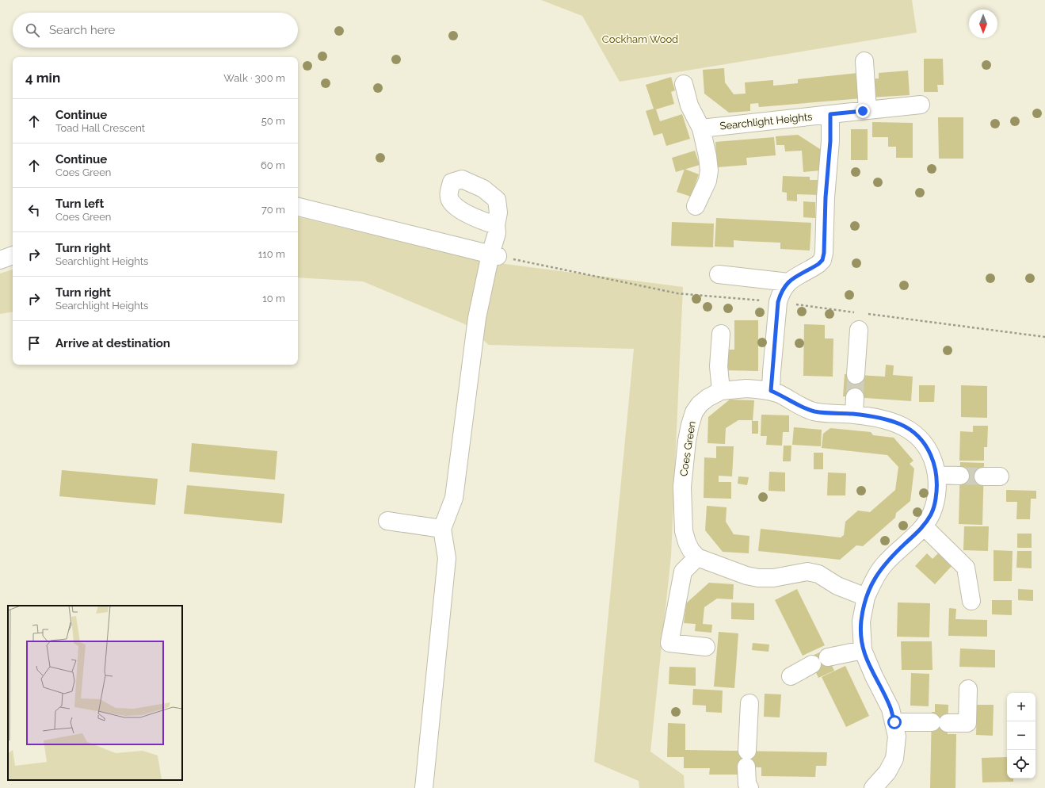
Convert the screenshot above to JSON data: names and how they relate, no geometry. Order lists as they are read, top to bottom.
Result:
{
  "streets": {
    "street": ["Searchlight Heights", "Coes Green"]
  },
  "parks": ["Cockham Wood"],
  "north": "bottom",
  "page": {
    "search": "Search here",
    "heading": ["4 min", "Walk · 300 m"],
    "list": [
      ["Continue", "Toad Hall Crescent", "50 m"],
      ["Continue", "Coes Green", "60 m"],
      ["Turn left", "Coes Green", "70 m"],
      ["Turn right", "Searchlight Heights", "110 m"],
      ["Turn right", "Searchlight Heights", "10 m"],
      "Arrive at destination"
    ],
    "map_buttons": ["+", "−"]
  }
}
